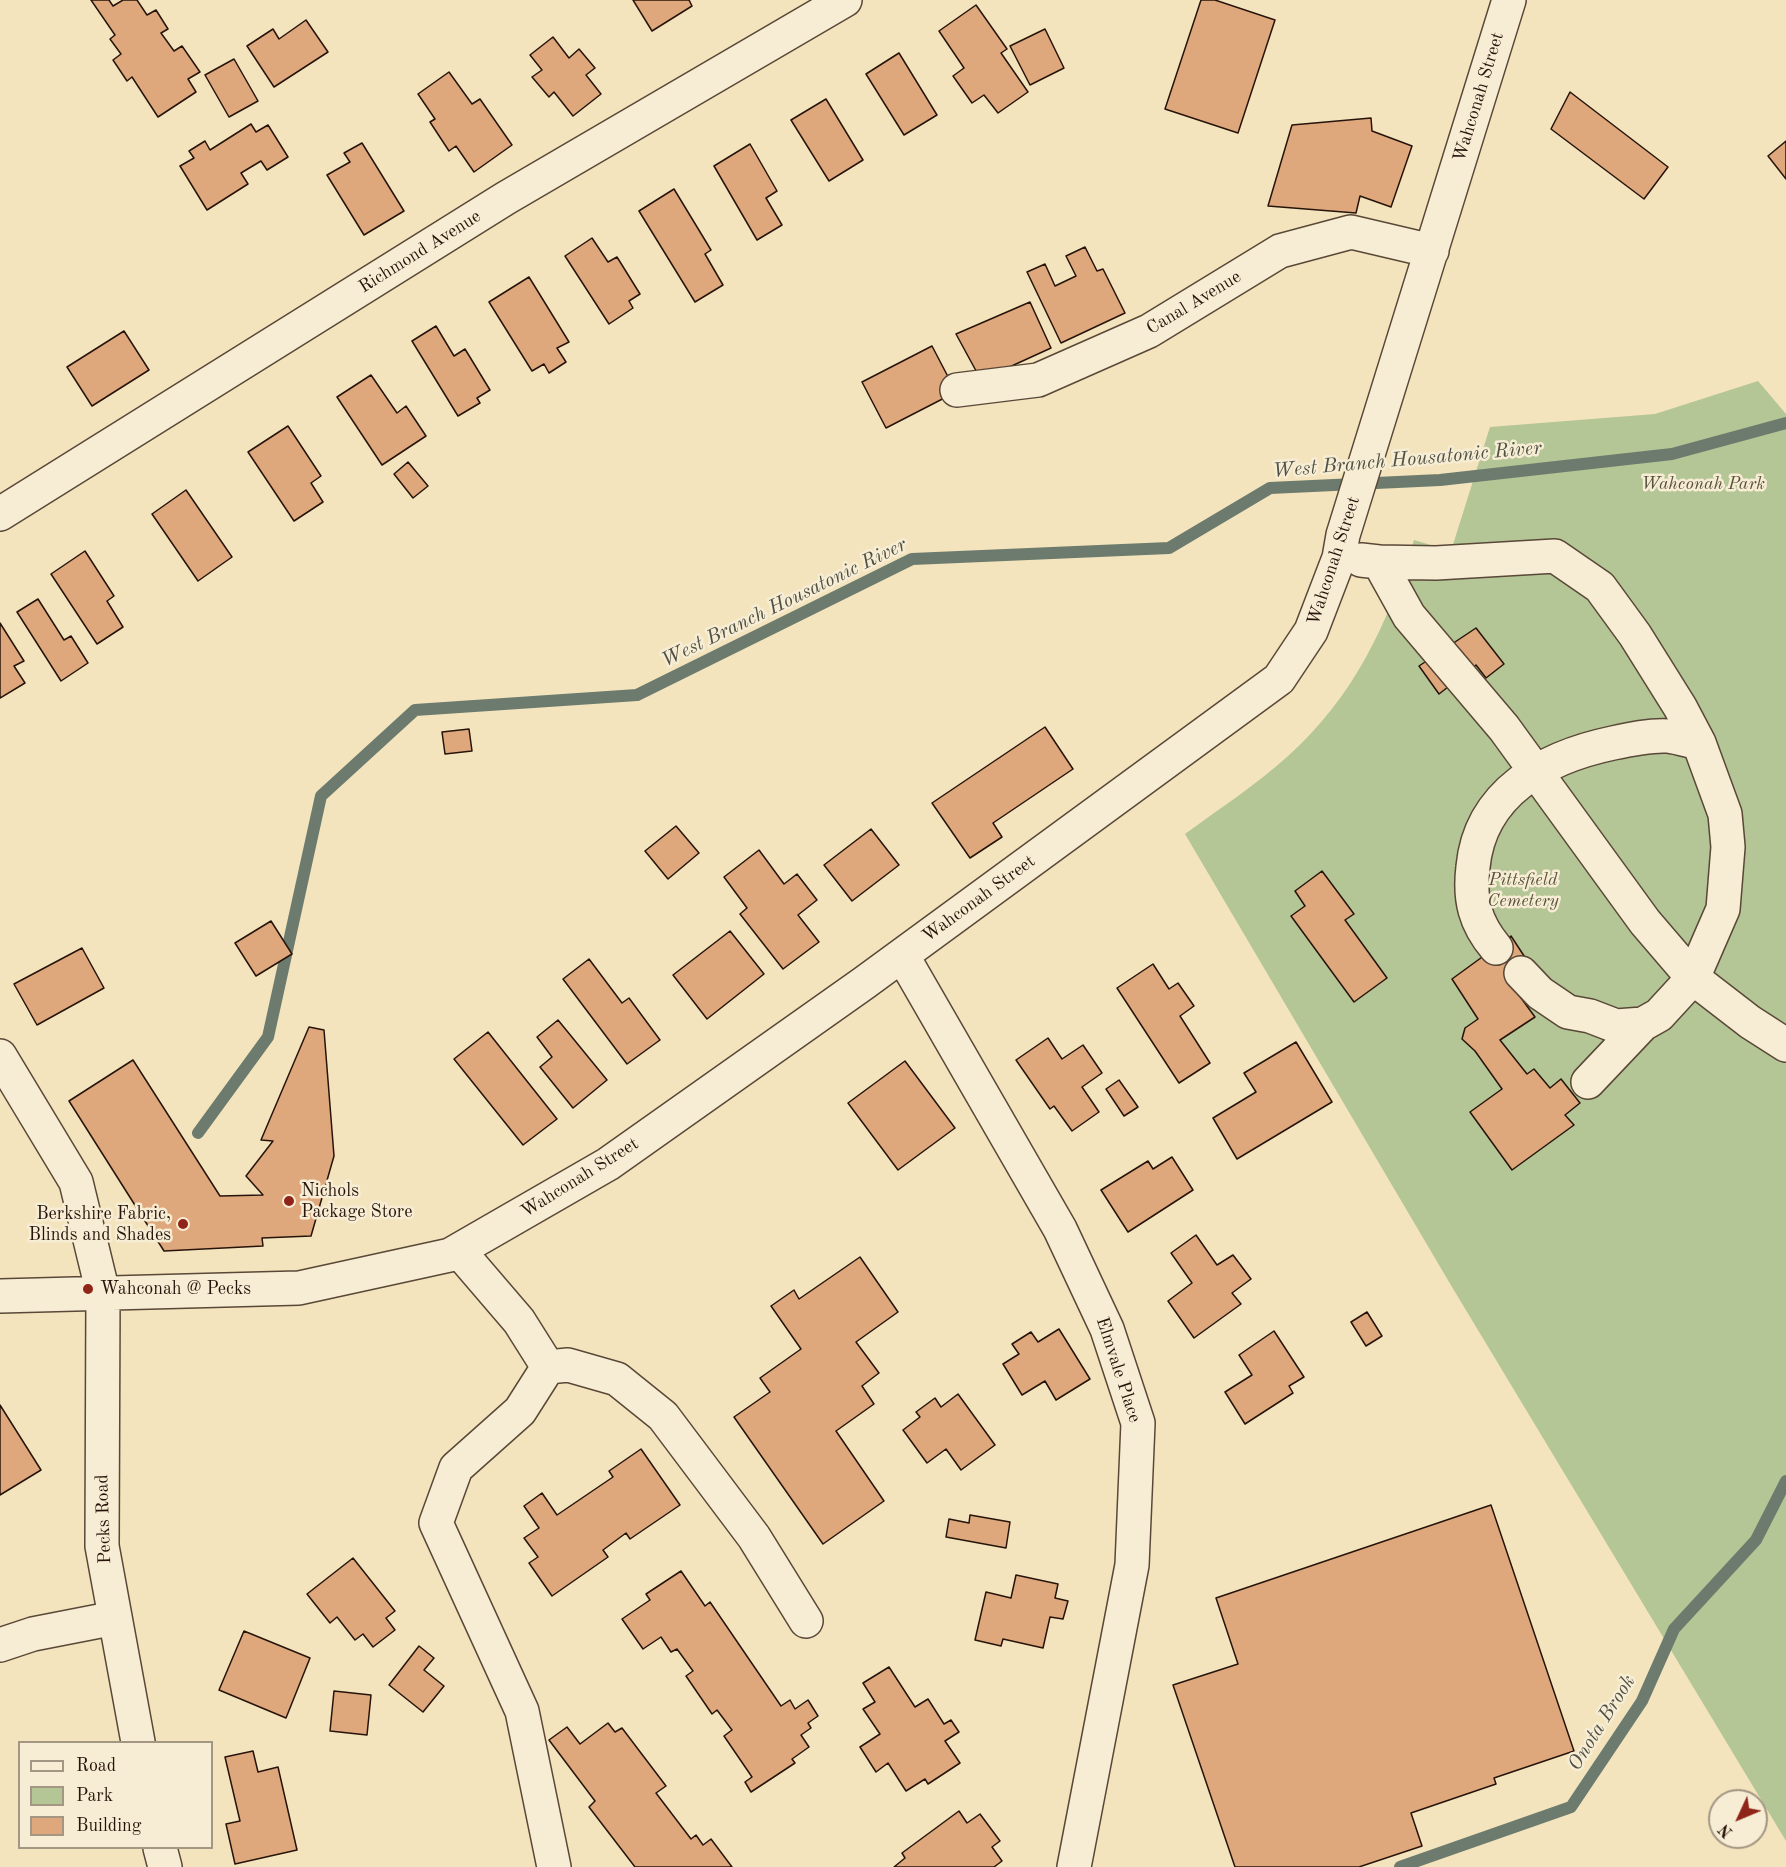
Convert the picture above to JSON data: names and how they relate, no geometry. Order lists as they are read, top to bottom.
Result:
{
  "streets": {
    "street": [
      "Wahconah Street",
      "Richmond Avenue",
      "Canal Avenue",
      "Elmvale Place",
      "Pecks Road"
    ]
  },
  "crossings": [
    ["Wahconah Street", "Canal Avenue"],
    ["Wahconah Street", "Elmvale Place"],
    ["Wahconah Street", "Pecks Road"]
  ],
  "water": ["West Branch Housatonic River", "Onota Brook"],
  "parks": ["Wahconah Park", "Pittsfield Cemetery"],
  "places": ["Nichols Package Store", "Berkshire Fabric, Blinds and Shades", "Wahconah @ Pecks"],
  "legend": ["Road", "Park", "Building"],
  "north": "bottom left"
}
